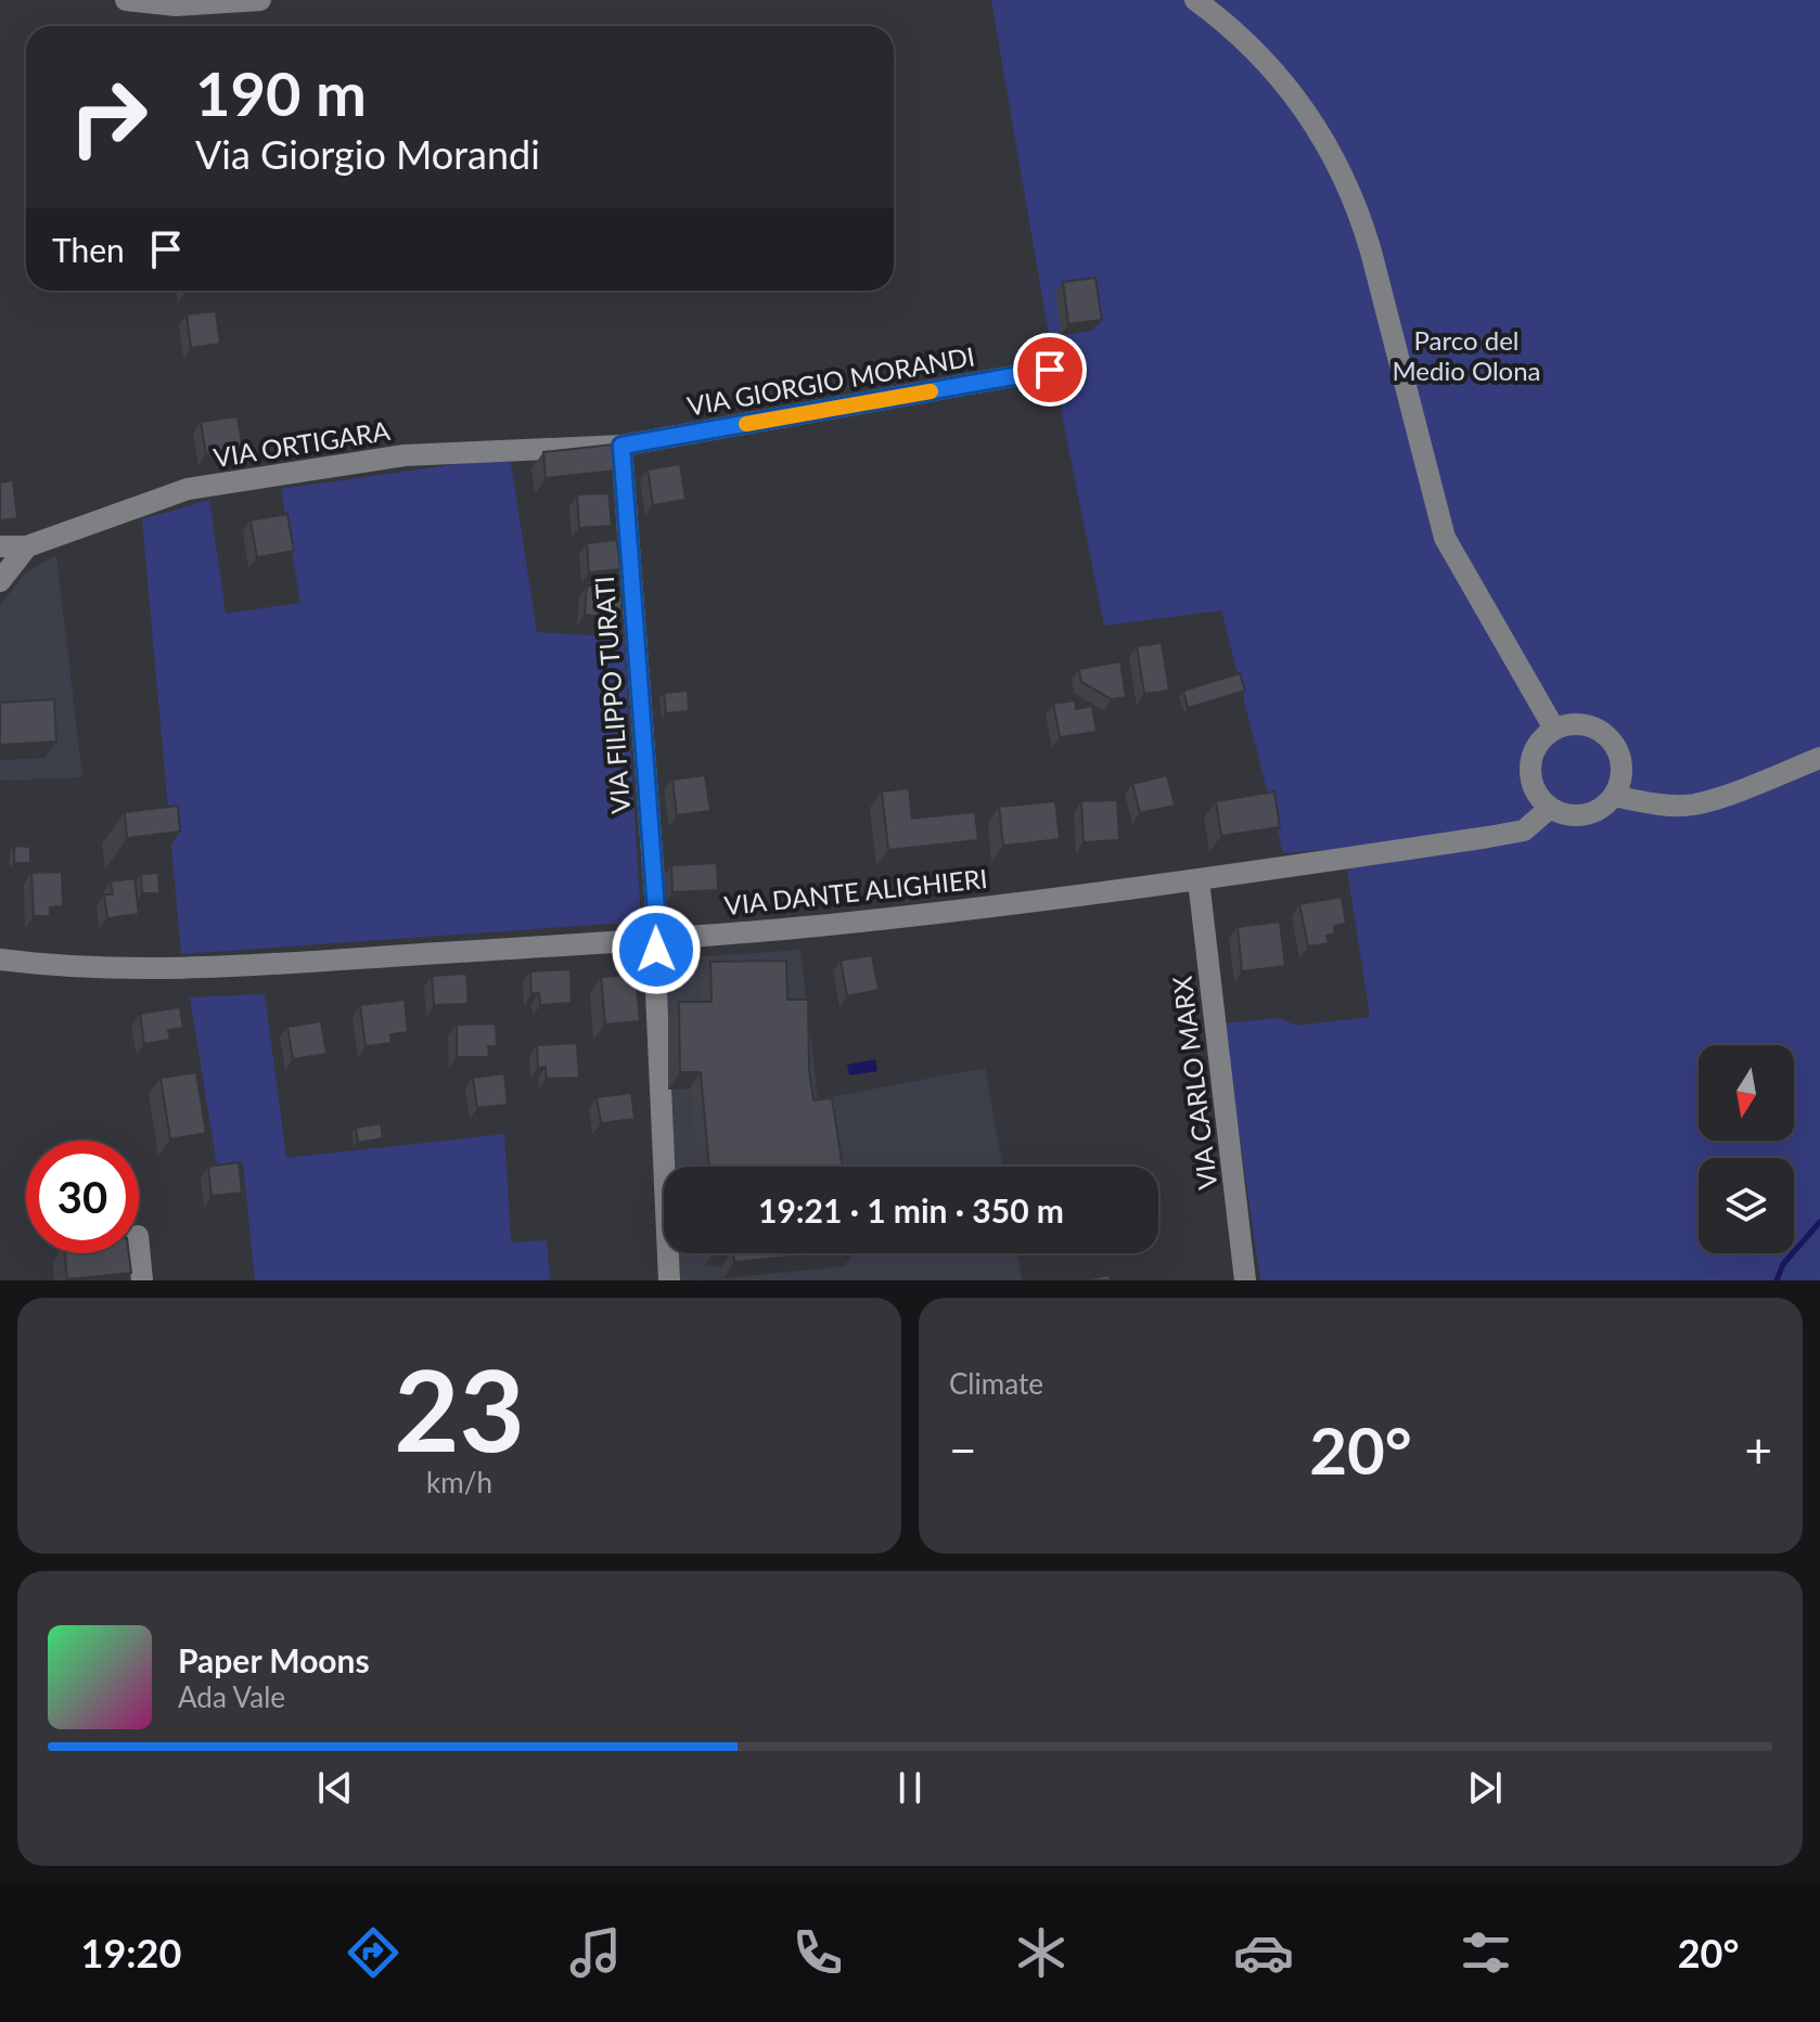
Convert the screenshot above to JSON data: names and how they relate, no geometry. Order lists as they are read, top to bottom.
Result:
{
  "streets": {
    "street": [
      "VIA GIORGIO MORANDI",
      "VIA ORTIGARA",
      "VIA FILIPPO TURATI",
      "VIA DANTE ALIGHIERI",
      "VIA CARLO MARX"
    ]
  },
  "crossings": [
    ["VIA GIORGIO MORANDI", "VIA ORTIGARA"],
    ["VIA GIORGIO MORANDI", "VIA FILIPPO TURATI"],
    ["VIA ORTIGARA", "VIA FILIPPO TURATI"],
    ["VIA FILIPPO TURATI", "VIA DANTE ALIGHIERI"],
    ["VIA DANTE ALIGHIERI", "VIA CARLO MARX"]
  ],
  "parks": ["Parco del Medio Olona"],
  "north": "bottom",
  "page": {
    "turn": ["190 m", "Via Giorgio Morandi"],
    "then": "Then",
    "limit": "30",
    "trip": "19:21 · 1 min · 350 m",
    "tile": [
      ["23", "km/h"],
      "Climate"
    ],
    "heat": ["−", "20°", "+"],
    "song": ["Paper Moons", "Ada Vale"],
    "tabs": ["19:20", "20°"]
  }
}
